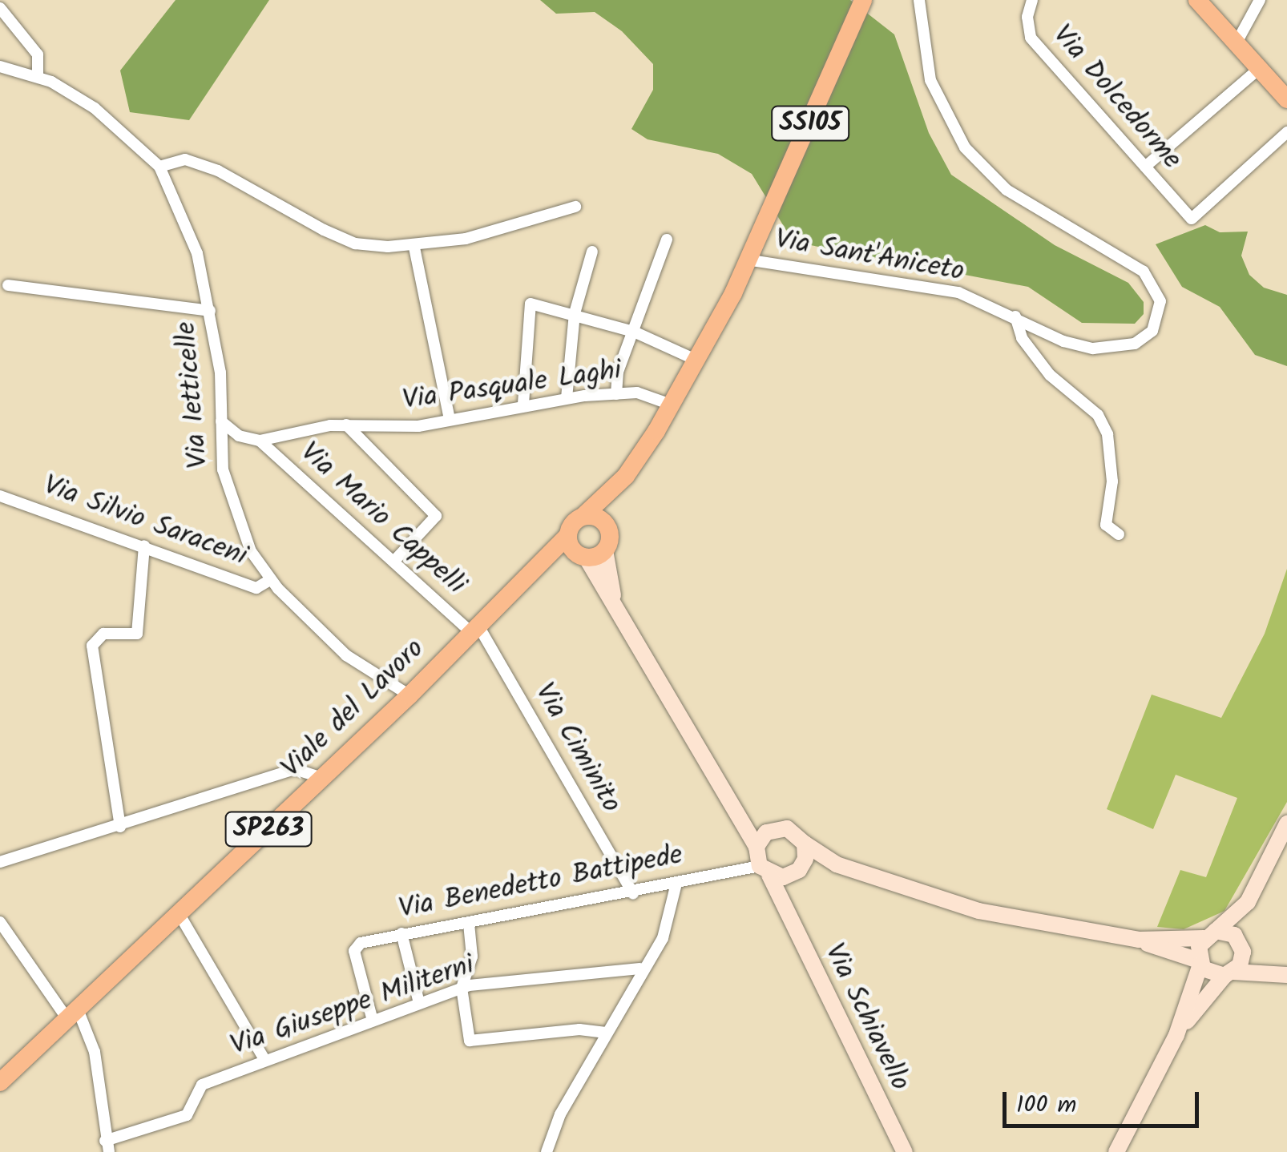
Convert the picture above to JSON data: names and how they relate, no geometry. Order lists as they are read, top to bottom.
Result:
{
  "streets": {
    "main road": ["SS105", "Viale del Lavoro", "SP263"],
    "street": [
      "Via Dolcedorme",
      "Via Sant'Aniceto",
      "Via Pasquale Laghi",
      "Via Ietticelle",
      "Via Mario Cappelli",
      "Via Silvio Saraceni",
      "Via Ciminito",
      "Via Benedetto Battipede",
      "Via Giuseppe Militerni",
      "Via Schiavello"
    ]
  },
  "crossings": [
    ["SS105", "Via Sant'Aniceto"],
    ["SS105", "Via Pasquale Laghi"],
    ["SS105", "Viale del Lavoro"],
    ["SS105", "Via Schiavello"],
    ["Via Pasquale Laghi", "Via Mario Cappelli"],
    ["Via Ietticelle", "Via Silvio Saraceni"],
    ["Via Ietticelle", "Viale del Lavoro"],
    ["Via Mario Cappelli", "Viale del Lavoro"],
    ["Via Mario Cappelli", "Via Ciminito"],
    ["Viale del Lavoro", "Via Ciminito"],
    ["Viale del Lavoro", "Via Schiavello"],
    ["Via Ciminito", "Via Benedetto Battipede"],
    ["Via Benedetto Battipede", "Via Giuseppe Militerni"],
    ["Via Benedetto Battipede", "Via Schiavello"]
  ],
  "scale_bar": "100 m"
}
